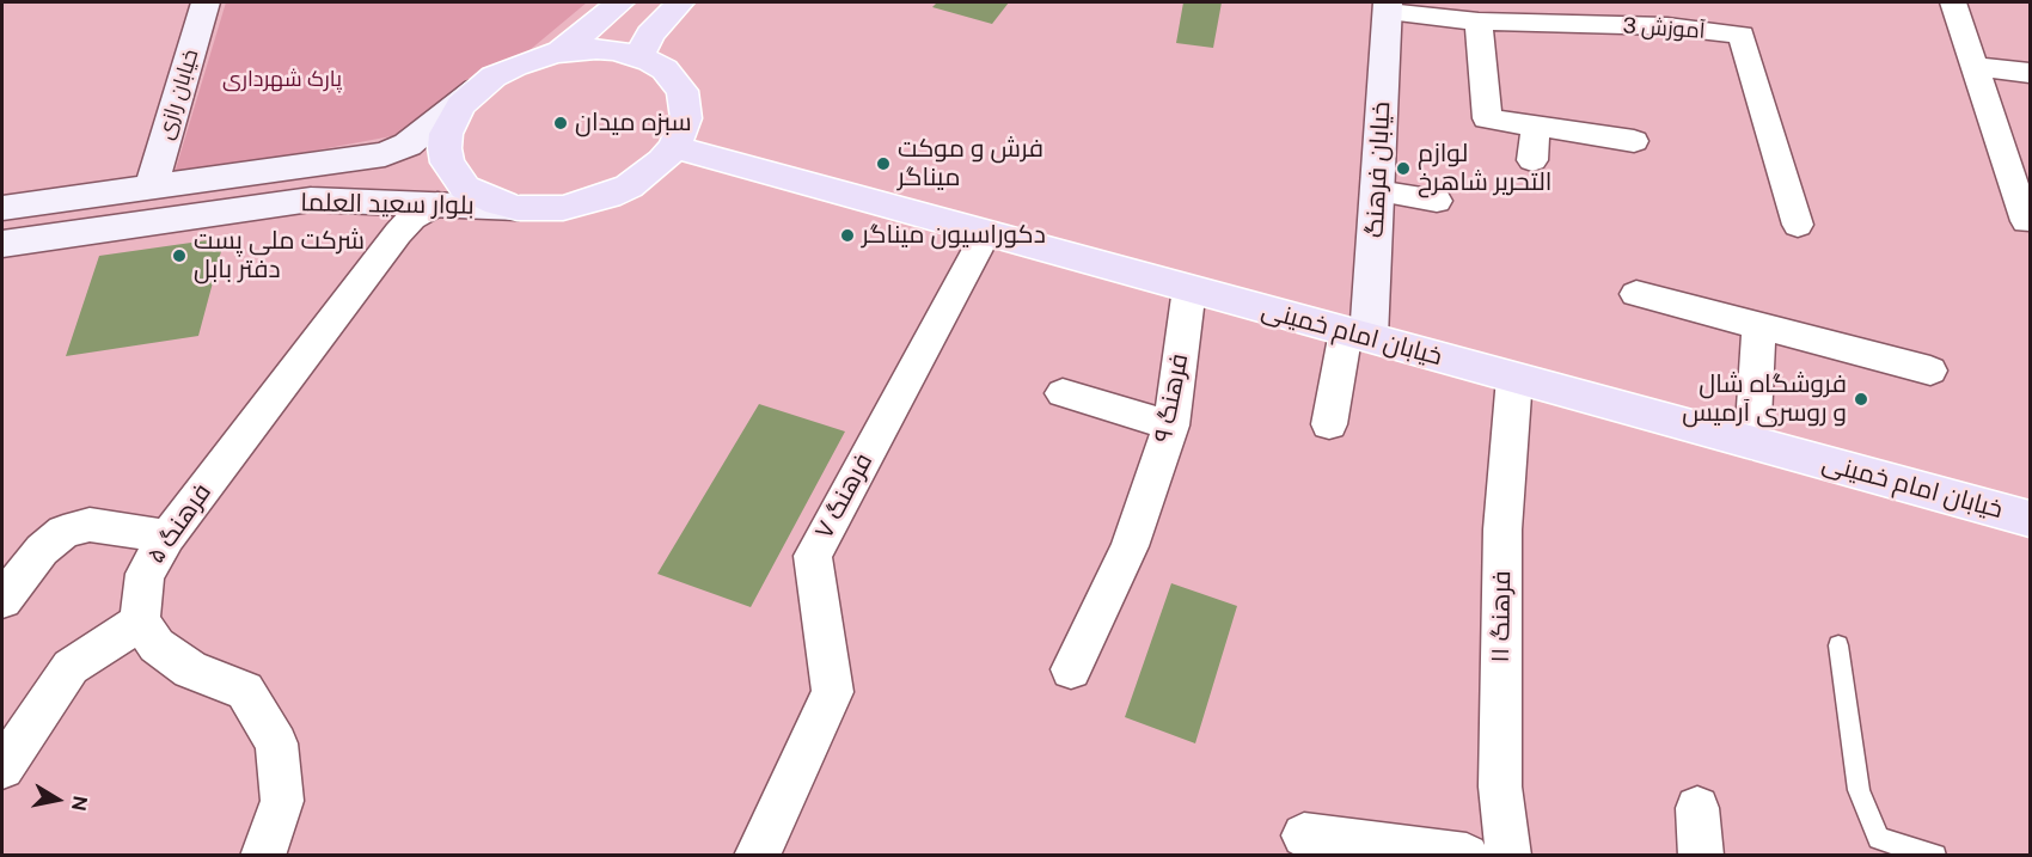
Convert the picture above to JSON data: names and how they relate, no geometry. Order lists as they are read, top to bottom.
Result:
{
  "streets": {
    "main road": [
      "خیابان رازی",
      "خیابان فرهنگ",
      "بلوار سعید العلما",
      "خیابان امام خمینی"
    ],
    "street": [
      "آموزش 3",
      "فرهنگ ۹",
      "فرهنگ ۷",
      "فرهنگ ۵",
      "فرهنگ ۱۱"
    ]
  },
  "crossings": [
    ["آموزش 3", "خیابان فرهنگ"],
    ["خیابان رازی", "بلوار سعید العلما"],
    ["خیابان فرهنگ", "خیابان امام خمینی"],
    ["بلوار سعید العلما", "خیابان امام خمینی"],
    ["بلوار سعید العلما", "فرهنگ ۵"],
    ["خیابان امام خمینی", "فرهنگ ۹"],
    ["خیابان امام خمینی", "فرهنگ ۷"],
    ["خیابان امام خمینی", "فرهنگ ۱۱"]
  ],
  "parks": ["پارک شهرداری"],
  "places": [
    "سبزه میدان",
    "فرش و موکت میناگر",
    "لوازم التحریر شاهرخ",
    "دکوراسیون میناگر",
    "شرکت ملی پست دفتر بابل",
    "فروشگاه شال و روسری آرمیس"
  ],
  "north": "right"
}
